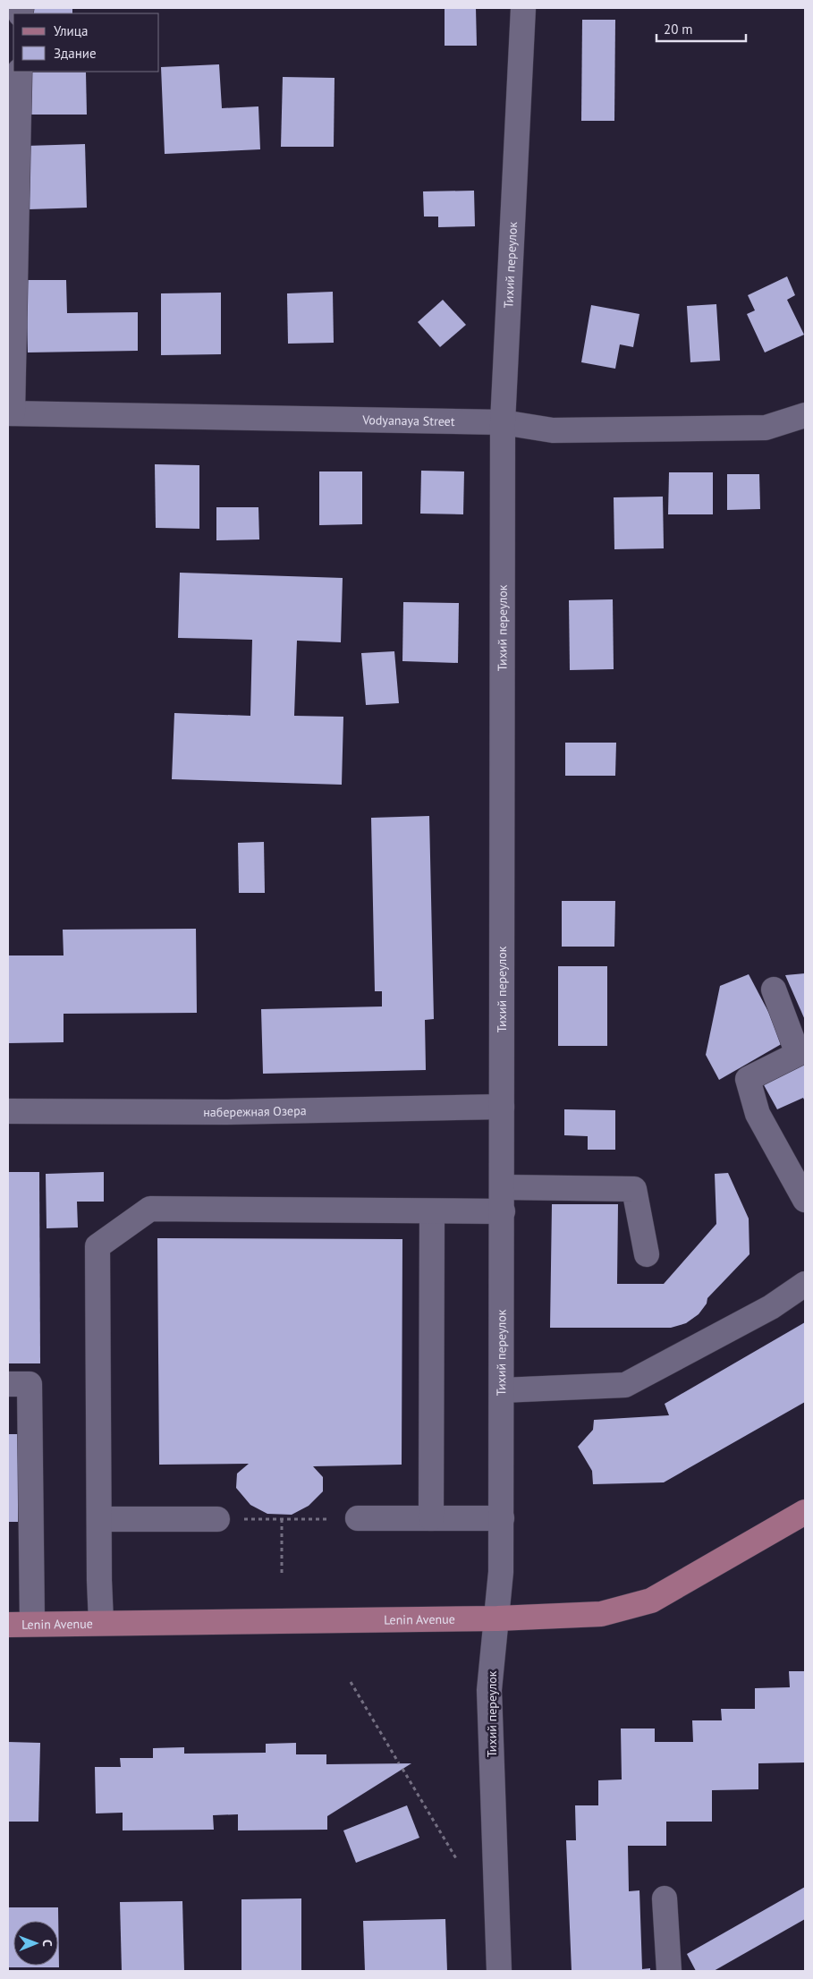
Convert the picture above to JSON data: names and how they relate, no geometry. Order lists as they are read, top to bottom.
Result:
{
  "streets": {
    "main road": ["Lenin Avenue"],
    "street": ["Тихий переулок", "Vodyanaya Street", "набережная Озера"]
  },
  "crossings": [
    ["Тихий переулок", "Vodyanaya Street"],
    ["Тихий переулок", "набережная Озера"],
    ["Тихий переулок", "Lenin Avenue"]
  ],
  "legend": ["Улица", "Здание"],
  "scale_bar": "20 m",
  "north": "right"
}
